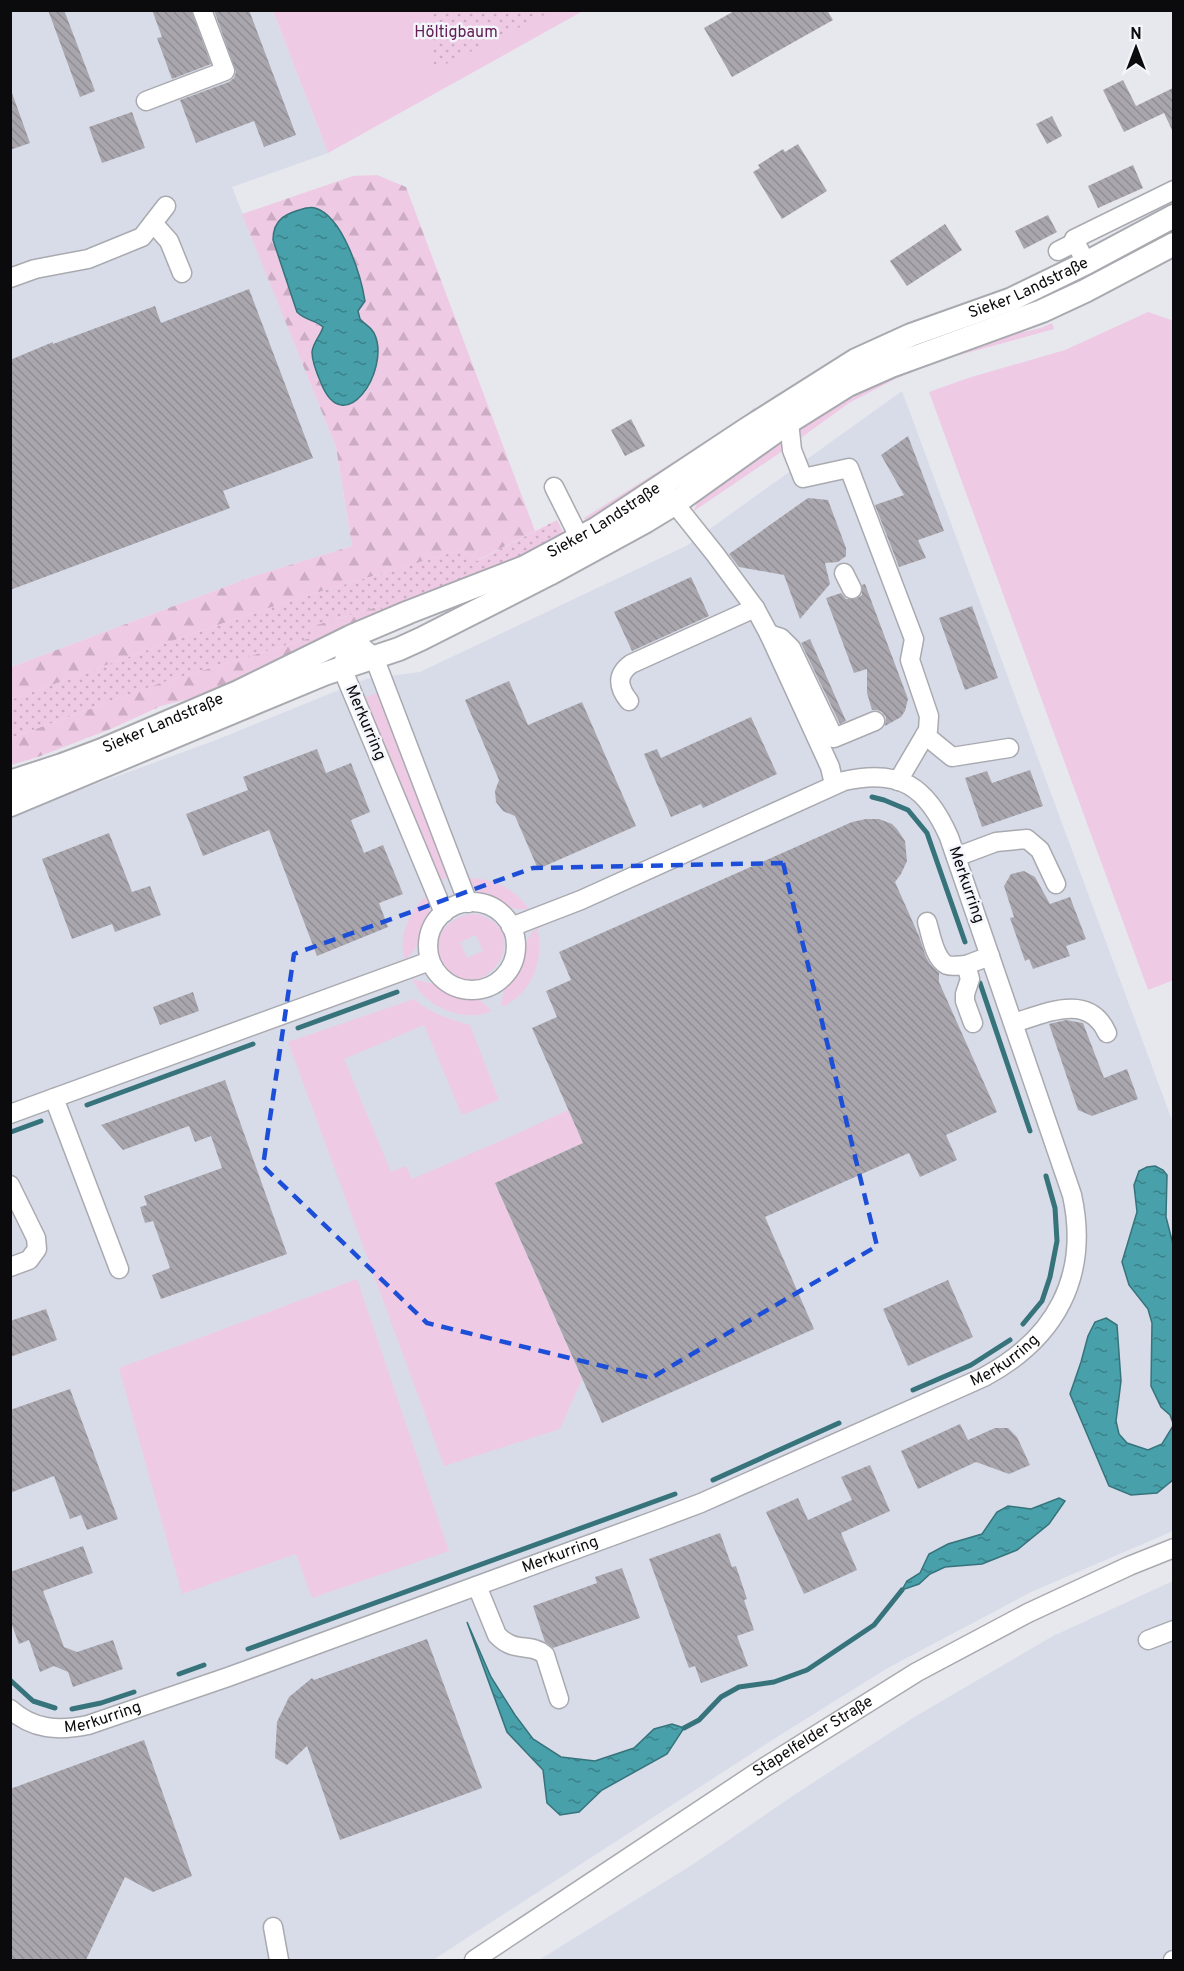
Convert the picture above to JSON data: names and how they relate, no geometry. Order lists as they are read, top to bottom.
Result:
{
  "streets": {
    "main road": ["Sieker Landstraße"],
    "street": ["Merkurring", "Stapelfelder Straße"]
  },
  "crossings": [
    ["Sieker Landstraße", "Merkurring"]
  ],
  "parks": ["Höltigbaum"],
  "north": "top"
}
